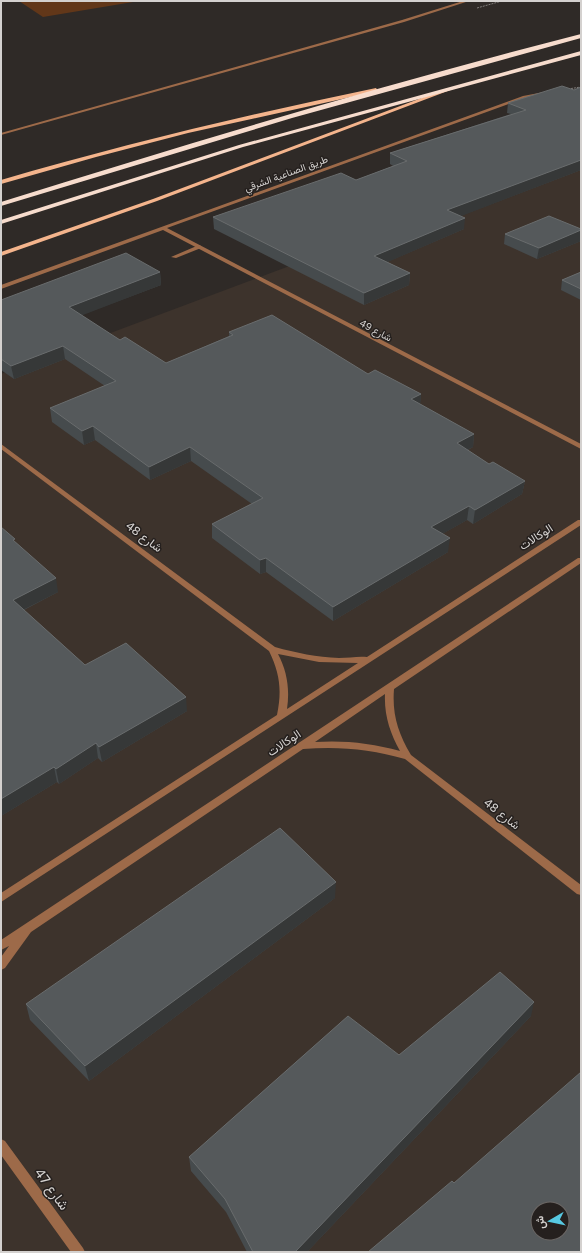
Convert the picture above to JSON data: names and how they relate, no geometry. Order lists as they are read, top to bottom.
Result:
{
  "streets": {
    "highway": ["طريق الصناعية الشرقي"],
    "street": [
      "شارع 49",
      "شارع 48",
      "الوكالات",
      "شارع 47"
    ]
  },
  "crossings": [
    ["طريق الصناعية الشرقي", "شارع 49"],
    ["شارع 48", "الوكالات"]
  ],
  "north": "left"
}
